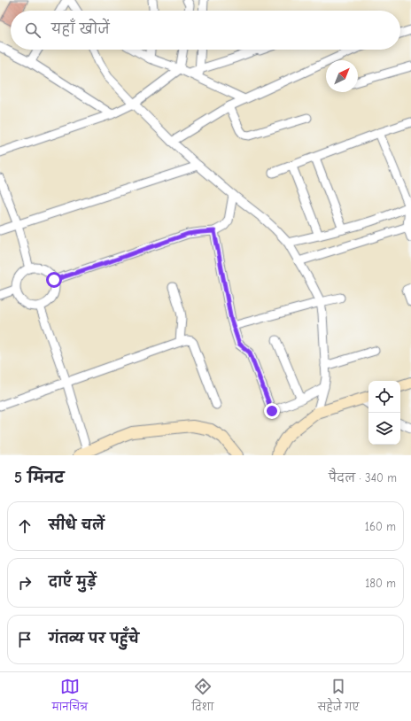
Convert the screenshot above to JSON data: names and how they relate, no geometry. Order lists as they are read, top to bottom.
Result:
{
  "north": "top right",
  "page": {
    "search": "यहाँ खोजें",
    "heading": ["5 मिनट", "पैदल · 340 m"],
    "list": [
      ["सीधे चलें", "160 m"],
      ["दाएँ मुड़ें", "180 m"],
      "गंतव्य पर पहुँचे"
    ],
    "nav": ["मानचित्र", "दिशा", "सहेजे गए"]
  }
}
